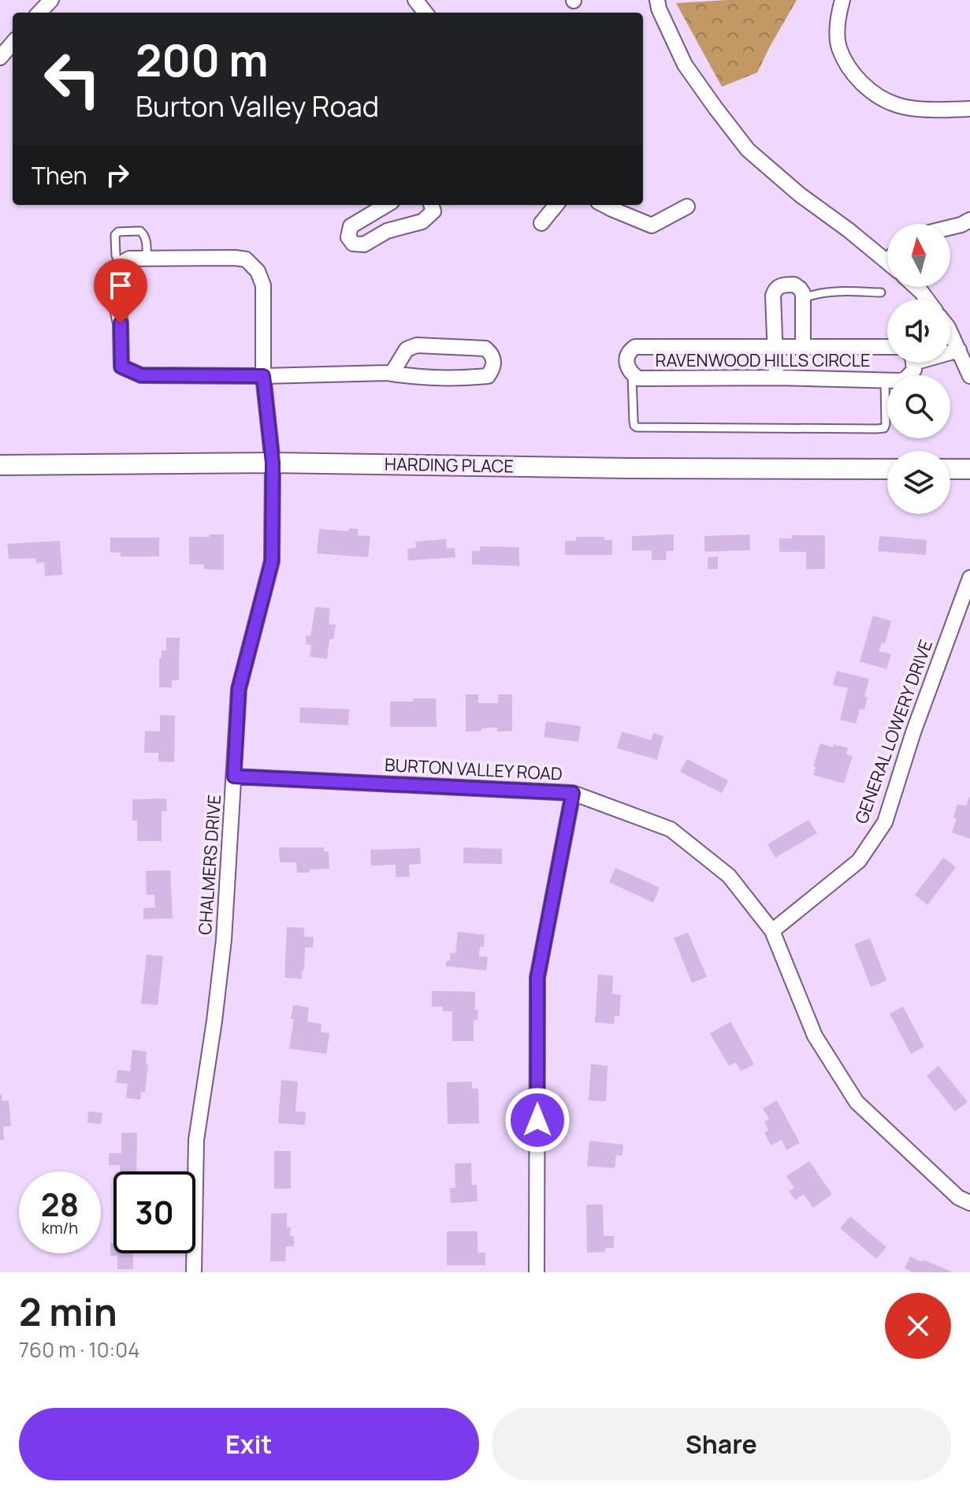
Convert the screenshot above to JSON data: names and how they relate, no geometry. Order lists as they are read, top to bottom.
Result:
{
  "streets": {
    "main road": ["HARDING PLACE"],
    "street": [
      "RAVENWOOD HILLS CIRCLE",
      "GENERAL LOWERY DRIVE",
      "BURTON VALLEY ROAD",
      "CHALMERS DRIVE"
    ]
  },
  "crossings": [
    ["HARDING PLACE", "CHALMERS DRIVE"],
    ["GENERAL LOWERY DRIVE", "BURTON VALLEY ROAD"],
    ["BURTON VALLEY ROAD", "CHALMERS DRIVE"]
  ],
  "north": "top",
  "page": {
    "turn": ["200 m", "Burton Valley Road"],
    "then": "Then",
    "speed": "28 km/h",
    "limit": "30",
    "heading": ["2 min", "760 m · 10:04"],
    "buttons": ["Exit", "Share"]
  }
}
